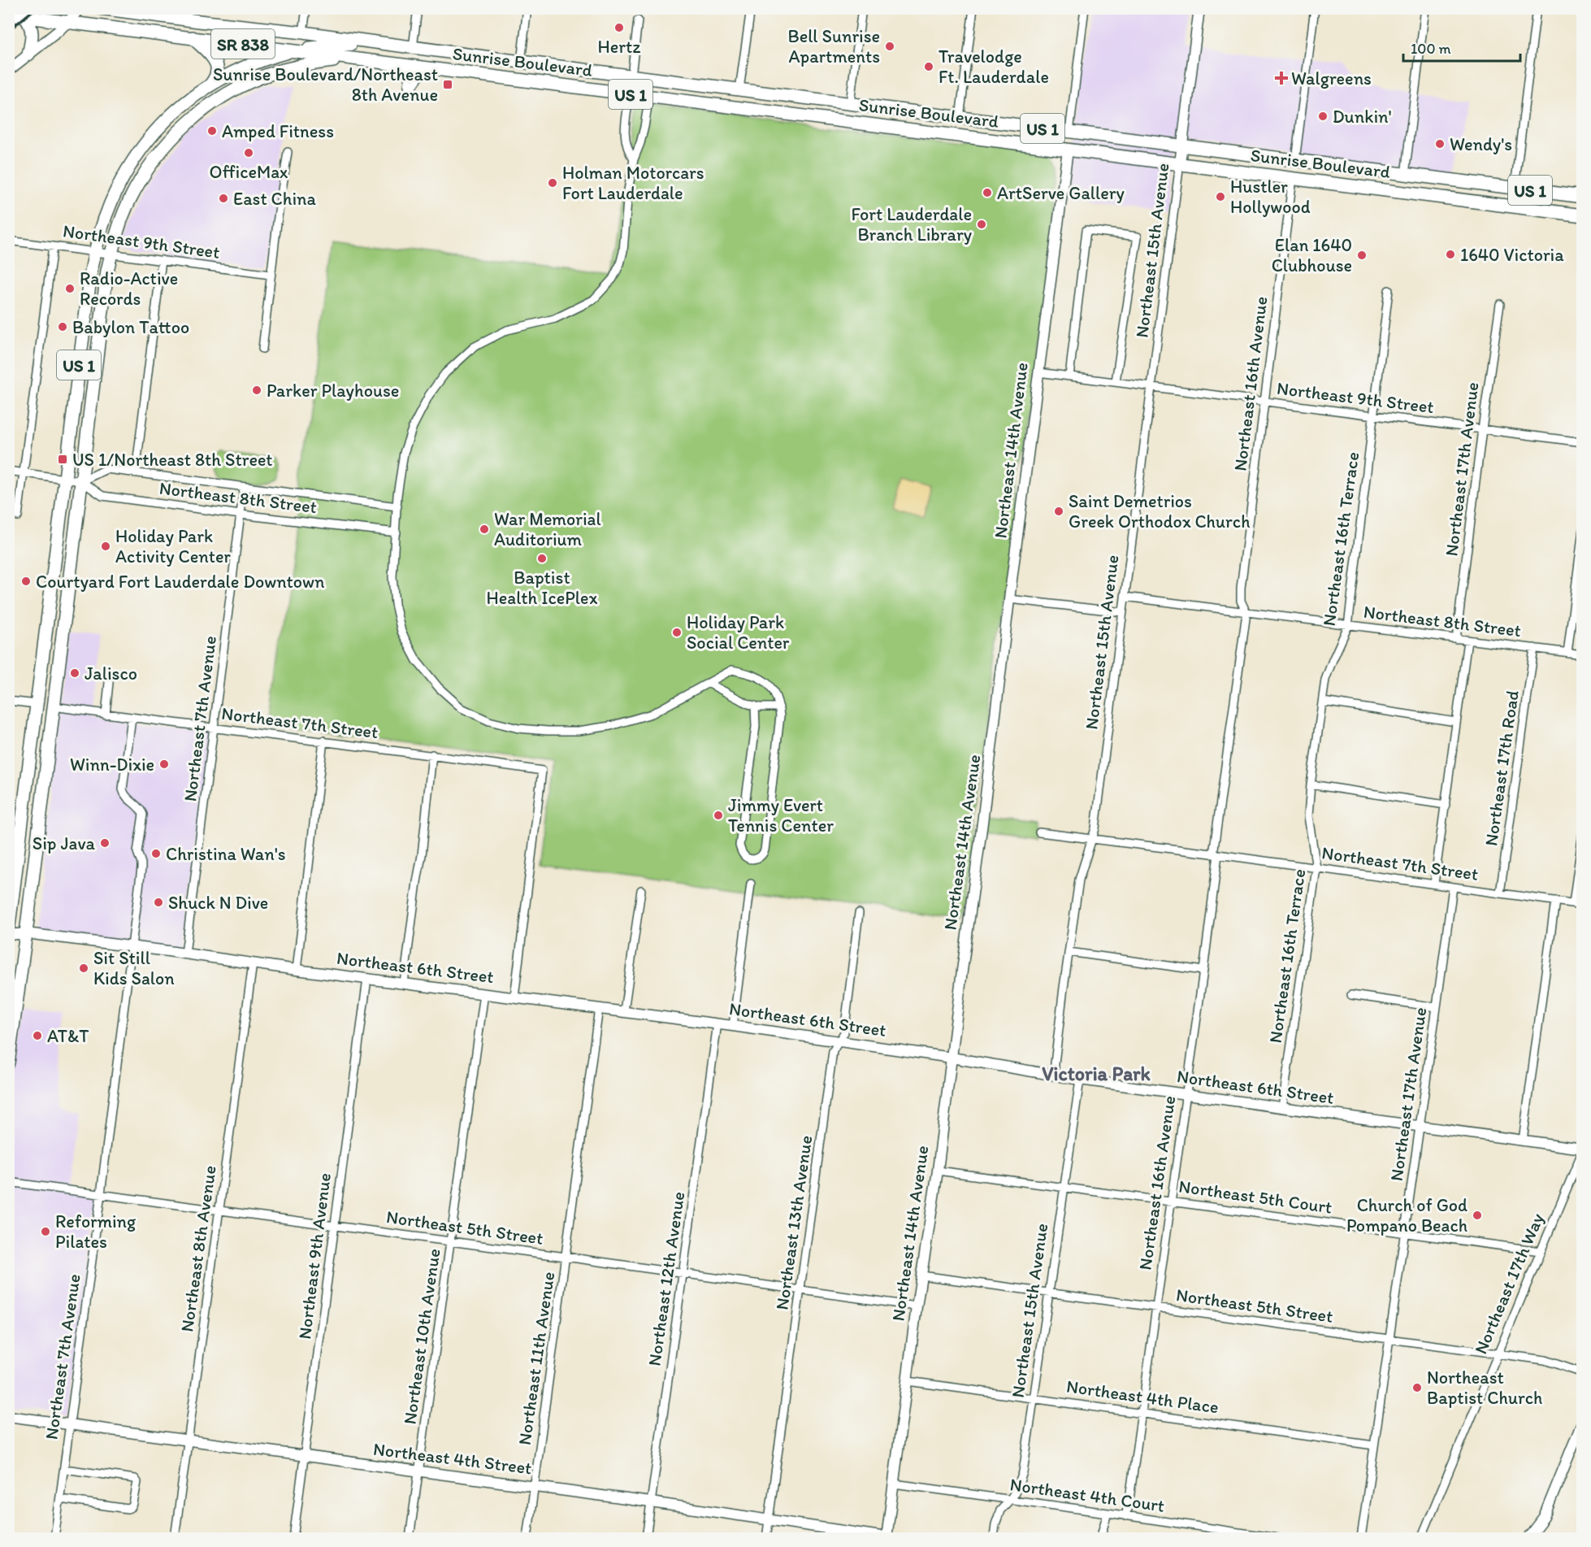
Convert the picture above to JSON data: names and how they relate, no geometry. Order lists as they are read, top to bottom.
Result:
{
  "streets": {
    "main road": ["SR 838", "Sunrise Boulevard", "US 1"],
    "street": [
      "Northeast 9th Street",
      "Northeast 15th Avenue",
      "Northeast 16th Avenue",
      "Northeast 14th Avenue",
      "Northeast 17th Avenue",
      "Northeast 8th Street",
      "Northeast 16th Terrace",
      "Northeast 7th Avenue",
      "Northeast 7th Street",
      "Northeast 17th Road",
      "Northeast 6th Street",
      "Northeast 5th Court",
      "Northeast 13th Avenue",
      "Northeast 5th Street",
      "Northeast 8th Avenue",
      "Northeast 9th Avenue",
      "Northeast 12th Avenue",
      "Northeast 17th Way",
      "Northeast 10th Avenue",
      "Northeast 11th Avenue",
      "Northeast 4th Place",
      "Northeast 4th Street",
      "Northeast 4th Court"
    ]
  },
  "crossings": [
    ["SR 838", "Sunrise Boulevard"],
    ["SR 838", "US 1"],
    ["Sunrise Boulevard", "US 1"],
    ["Sunrise Boulevard", "Northeast 15th Avenue"],
    ["Sunrise Boulevard", "Northeast 16th Avenue"],
    ["Sunrise Boulevard", "Northeast 14th Avenue"],
    ["US 1", "Northeast 9th Street"],
    ["US 1", "Northeast 8th Street"],
    ["US 1", "Northeast 7th Street"],
    ["US 1", "Northeast 6th Street"],
    ["Northeast 9th Street", "Northeast 15th Avenue"],
    ["Northeast 9th Street", "Northeast 16th Avenue"],
    ["Northeast 9th Street", "Northeast 14th Avenue"],
    ["Northeast 9th Street", "Northeast 17th Avenue"],
    ["Northeast 9th Street", "Northeast 16th Terrace"],
    ["Northeast 15th Avenue", "Northeast 8th Street"],
    ["Northeast 15th Avenue", "Northeast 7th Street"],
    ["Northeast 15th Avenue", "Northeast 6th Street"],
    ["Northeast 15th Avenue", "Northeast 5th Court"],
    ["Northeast 15th Avenue", "Northeast 5th Street"],
    ["Northeast 15th Avenue", "Northeast 4th Place"],
    ["Northeast 15th Avenue", "Northeast 4th Court"],
    ["Northeast 16th Avenue", "Northeast 8th Street"],
    ["Northeast 16th Avenue", "Northeast 7th Street"],
    ["Northeast 16th Avenue", "Northeast 6th Street"],
    ["Northeast 16th Avenue", "Northeast 5th Court"],
    ["Northeast 16th Avenue", "Northeast 5th Street"],
    ["Northeast 16th Avenue", "Northeast 4th Place"],
    ["Northeast 16th Avenue", "Northeast 4th Court"],
    ["Northeast 14th Avenue", "Northeast 6th Street"],
    ["Northeast 14th Avenue", "Northeast 5th Court"],
    ["Northeast 14th Avenue", "Northeast 5th Street"],
    ["Northeast 14th Avenue", "Northeast 4th Place"],
    ["Northeast 14th Avenue", "Northeast 4th Street"],
    ["Northeast 14th Avenue", "Northeast 4th Court"],
    ["Northeast 17th Avenue", "Northeast 8th Street"],
    ["Northeast 17th Avenue", "Northeast 7th Street"],
    ["Northeast 17th Avenue", "Northeast 6th Street"],
    ["Northeast 17th Avenue", "Northeast 5th Court"],
    ["Northeast 17th Avenue", "Northeast 5th Street"],
    ["Northeast 17th Avenue", "Northeast 4th Place"],
    ["Northeast 8th Street", "Northeast 16th Terrace"],
    ["Northeast 8th Street", "Northeast 7th Avenue"],
    ["Northeast 8th Street", "Northeast 17th Road"],
    ["Northeast 16th Terrace", "Northeast 7th Street"],
    ["Northeast 16th Terrace", "Northeast 6th Street"],
    ["Northeast 7th Avenue", "Northeast 7th Street"],
    ["Northeast 7th Avenue", "Northeast 6th Street"],
    ["Northeast 7th Avenue", "Northeast 5th Street"],
    ["Northeast 7th Avenue", "Northeast 4th Street"],
    ["Northeast 7th Street", "Northeast 17th Road"],
    ["Northeast 7th Street", "Northeast 6th Street"],
    ["Northeast 6th Street", "Northeast 13th Avenue"],
    ["Northeast 6th Street", "Northeast 8th Avenue"],
    ["Northeast 6th Street", "Northeast 9th Avenue"],
    ["Northeast 6th Street", "Northeast 12th Avenue"],
    ["Northeast 6th Street", "Northeast 17th Way"],
    ["Northeast 6th Street", "Northeast 10th Avenue"],
    ["Northeast 6th Street", "Northeast 11th Avenue"],
    ["Northeast 5th Court", "Northeast 17th Way"],
    ["Northeast 13th Avenue", "Northeast 5th Street"],
    ["Northeast 13th Avenue", "Northeast 4th Street"],
    ["Northeast 5th Street", "Northeast 8th Avenue"],
    ["Northeast 5th Street", "Northeast 9th Avenue"],
    ["Northeast 5th Street", "Northeast 12th Avenue"],
    ["Northeast 5th Street", "Northeast 17th Way"],
    ["Northeast 5th Street", "Northeast 10th Avenue"],
    ["Northeast 5th Street", "Northeast 11th Avenue"],
    ["Northeast 8th Avenue", "Northeast 4th Street"],
    ["Northeast 9th Avenue", "Northeast 4th Street"],
    ["Northeast 12th Avenue", "Northeast 4th Street"],
    ["Northeast 10th Avenue", "Northeast 4th Street"],
    ["Northeast 11th Avenue", "Northeast 4th Street"]
  ],
  "districts": ["Victoria Park"],
  "places": {
    "other": [
      "Hertz",
      "Bell Sunrise Apartments",
      "Travelodge Ft. Lauderdale",
      "Dunkin'",
      "Amped Fitness",
      "Wendy's",
      "OfficeMax",
      "Holman Motorcars Fort Lauderdale",
      "ArtServe Gallery",
      "Hustler Hollywood",
      "East China",
      "Fort Lauderdale Branch Library",
      "1640 Victoria",
      "Elan 1640 Clubhouse",
      "Radio-Active Records",
      "Babylon Tattoo",
      "Parker Playhouse",
      "Saint Demetrios Greek Orthodox Church",
      "War Memorial Auditorium",
      "Holiday Park Activity Center",
      "Baptist Health IcePlex",
      "Courtyard Fort Lauderdale Downtown",
      "Holiday Park Social Center",
      "Jalisco",
      "Winn-Dixie",
      "Jimmy Evert Tennis Center",
      "Sip Java",
      "Christina Wan's",
      "Shuck N Dive",
      "Sit Still Kids Salon",
      "AT&T",
      "Church of God Pompano Beach",
      "Reforming Pilates",
      "Northeast Baptist Church"
    ],
    "health": ["Walgreens"],
    "transit": ["Sunrise Boulevard/Northeast 8th Avenue", "US 1/Northeast 8th Street"]
  },
  "scale_bar": "100 m"
}
